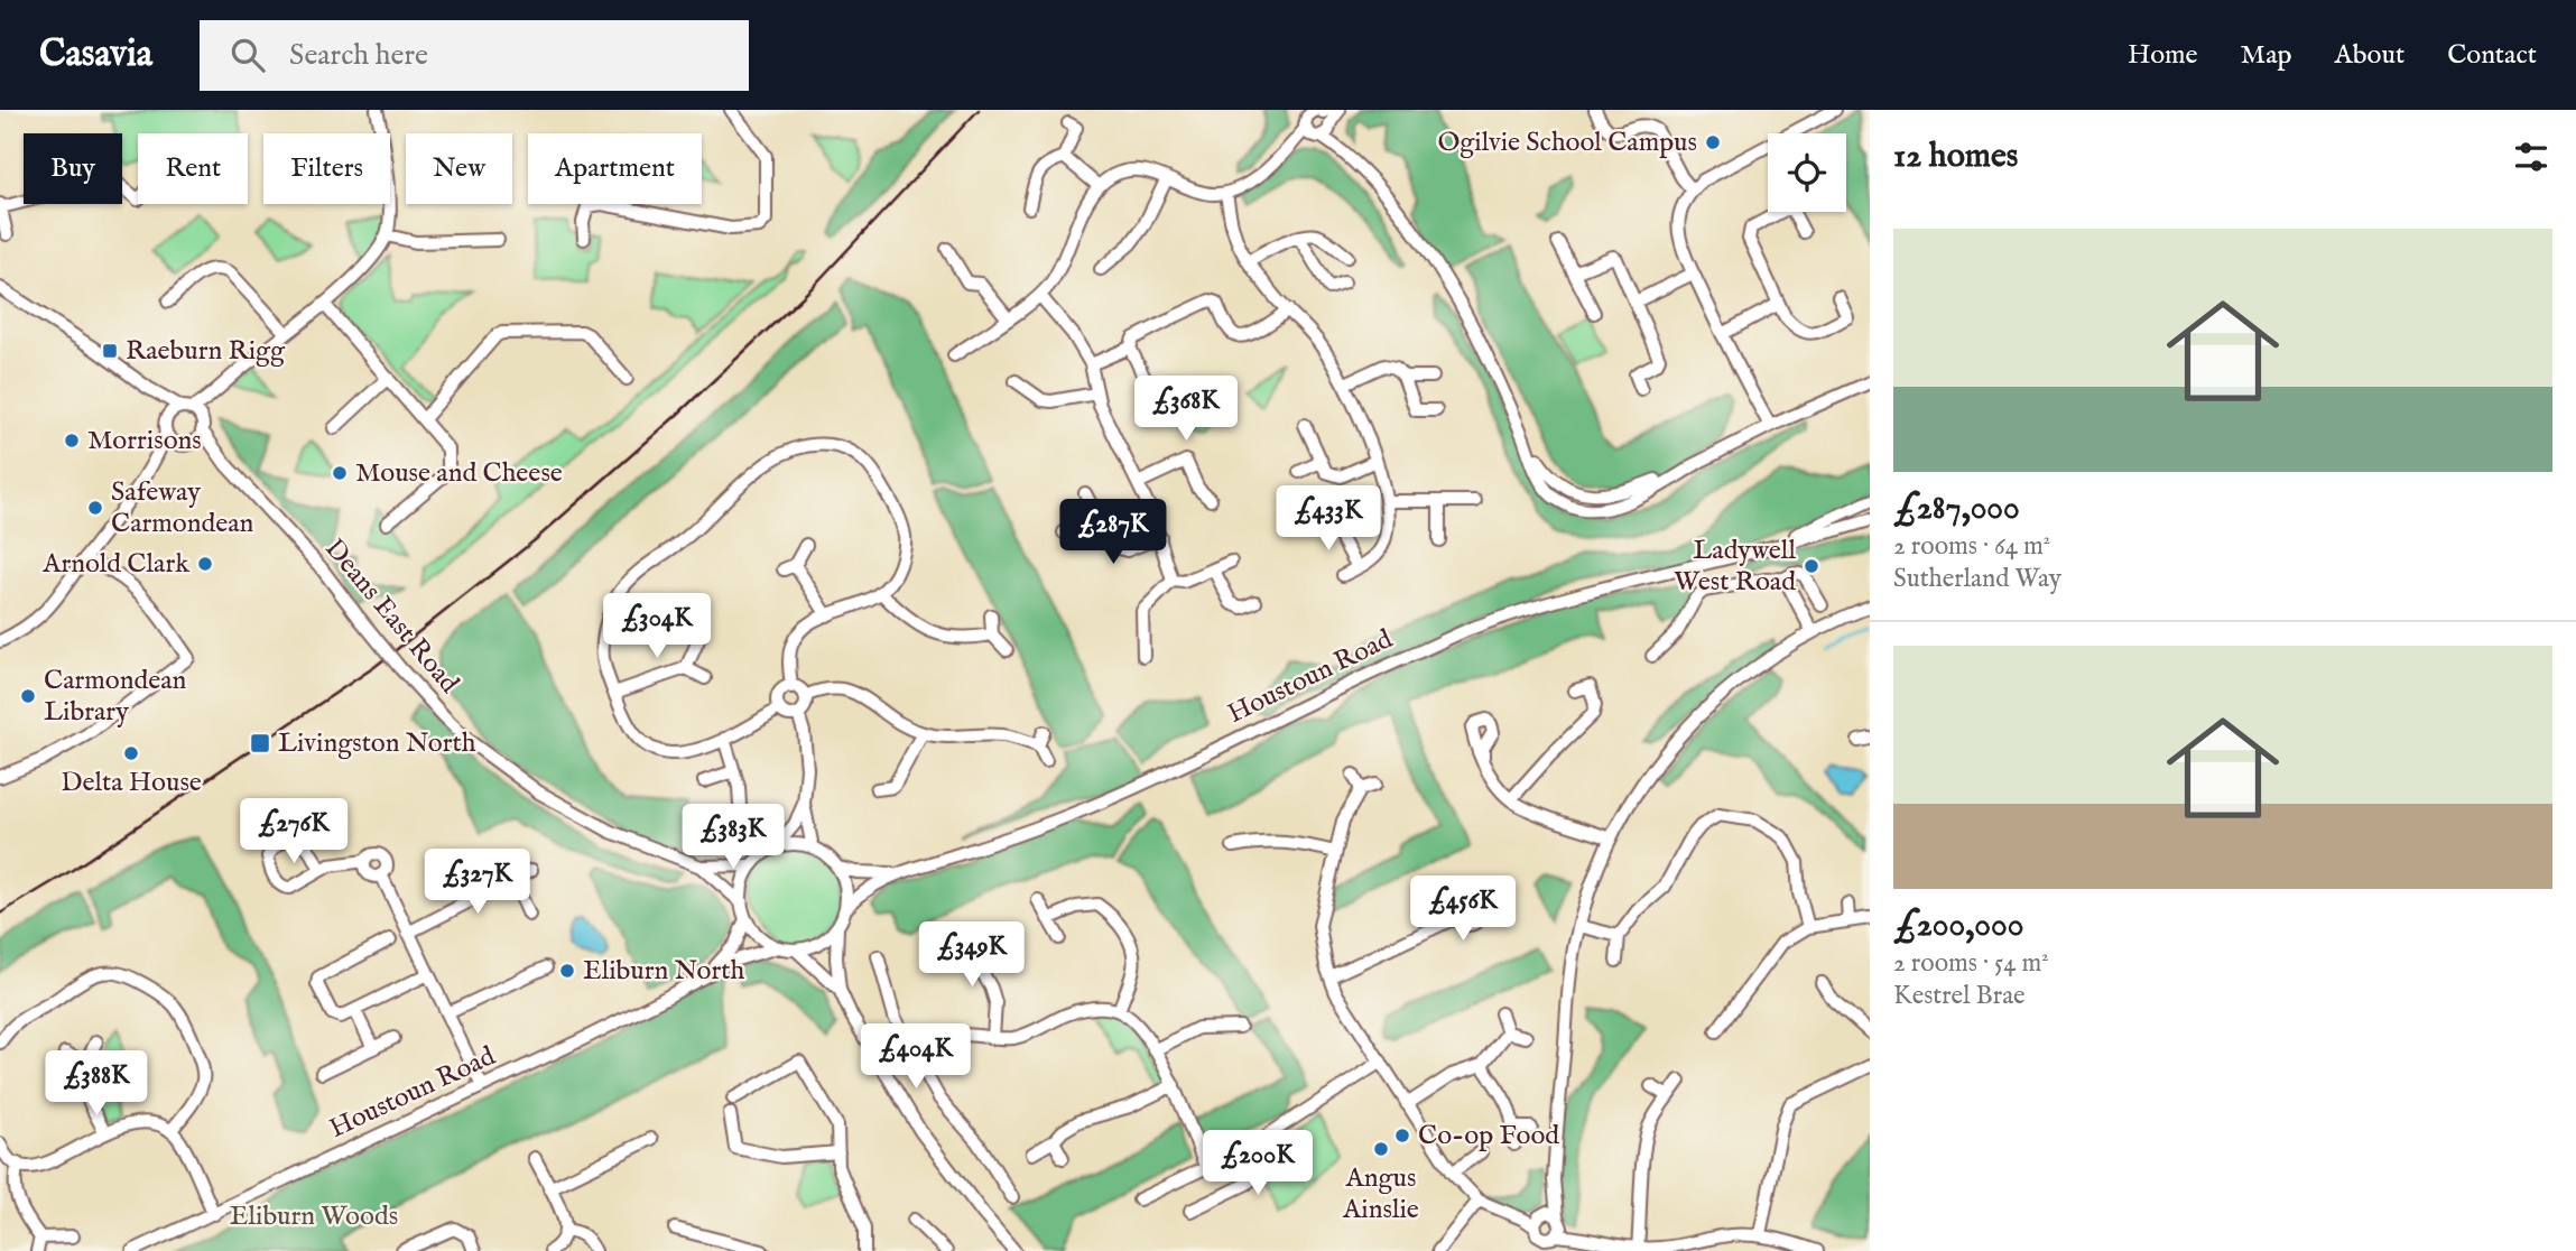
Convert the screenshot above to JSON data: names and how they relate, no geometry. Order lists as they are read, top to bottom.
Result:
{
  "streets": {
    "street": ["Deans East Road", "Houstoun Road"]
  },
  "crossings": [
    ["Deans East Road", "Houstoun Road"]
  ],
  "parks": ["Eliburn Woods"],
  "places": {
    "other": [
      "Ogilvie School Campus",
      "Morrisons",
      "Mouse and Cheese",
      "Safeway Carmondean",
      "Arnold Clark",
      "Ladywell West Road",
      "Carmondean Library",
      "Delta House",
      "Eliburn North",
      "Co-op Food",
      "Angus Ainslie"
    ],
    "transit": ["Raeburn Rigg", "Livingston North"]
  },
  "page": {
    "header": "Casavia",
    "search": "Search here",
    "nav": [
      "Home",
      "Map",
      "About",
      "Contact"
    ],
    "heading": "12 homes",
    "chip": [
      "Buy",
      "Rent",
      "Filters",
      "New",
      "Apartment"
    ],
    "list": [
      {
        "name": "£287,000",
        "note": "2 rooms · 64 m² · Sutherland Way"
      },
      {
        "name": "£200,000",
        "note": "2 rooms · 54 m² · Kestrel Brae"
      }
    ],
    "price": [
      "£368K",
      "£433K",
      "£287K",
      "£304K",
      "£276K",
      "£383K",
      "£327K",
      "£456K",
      "£349K",
      "£404K",
      "£388K",
      "£200K"
    ]
  }
}
